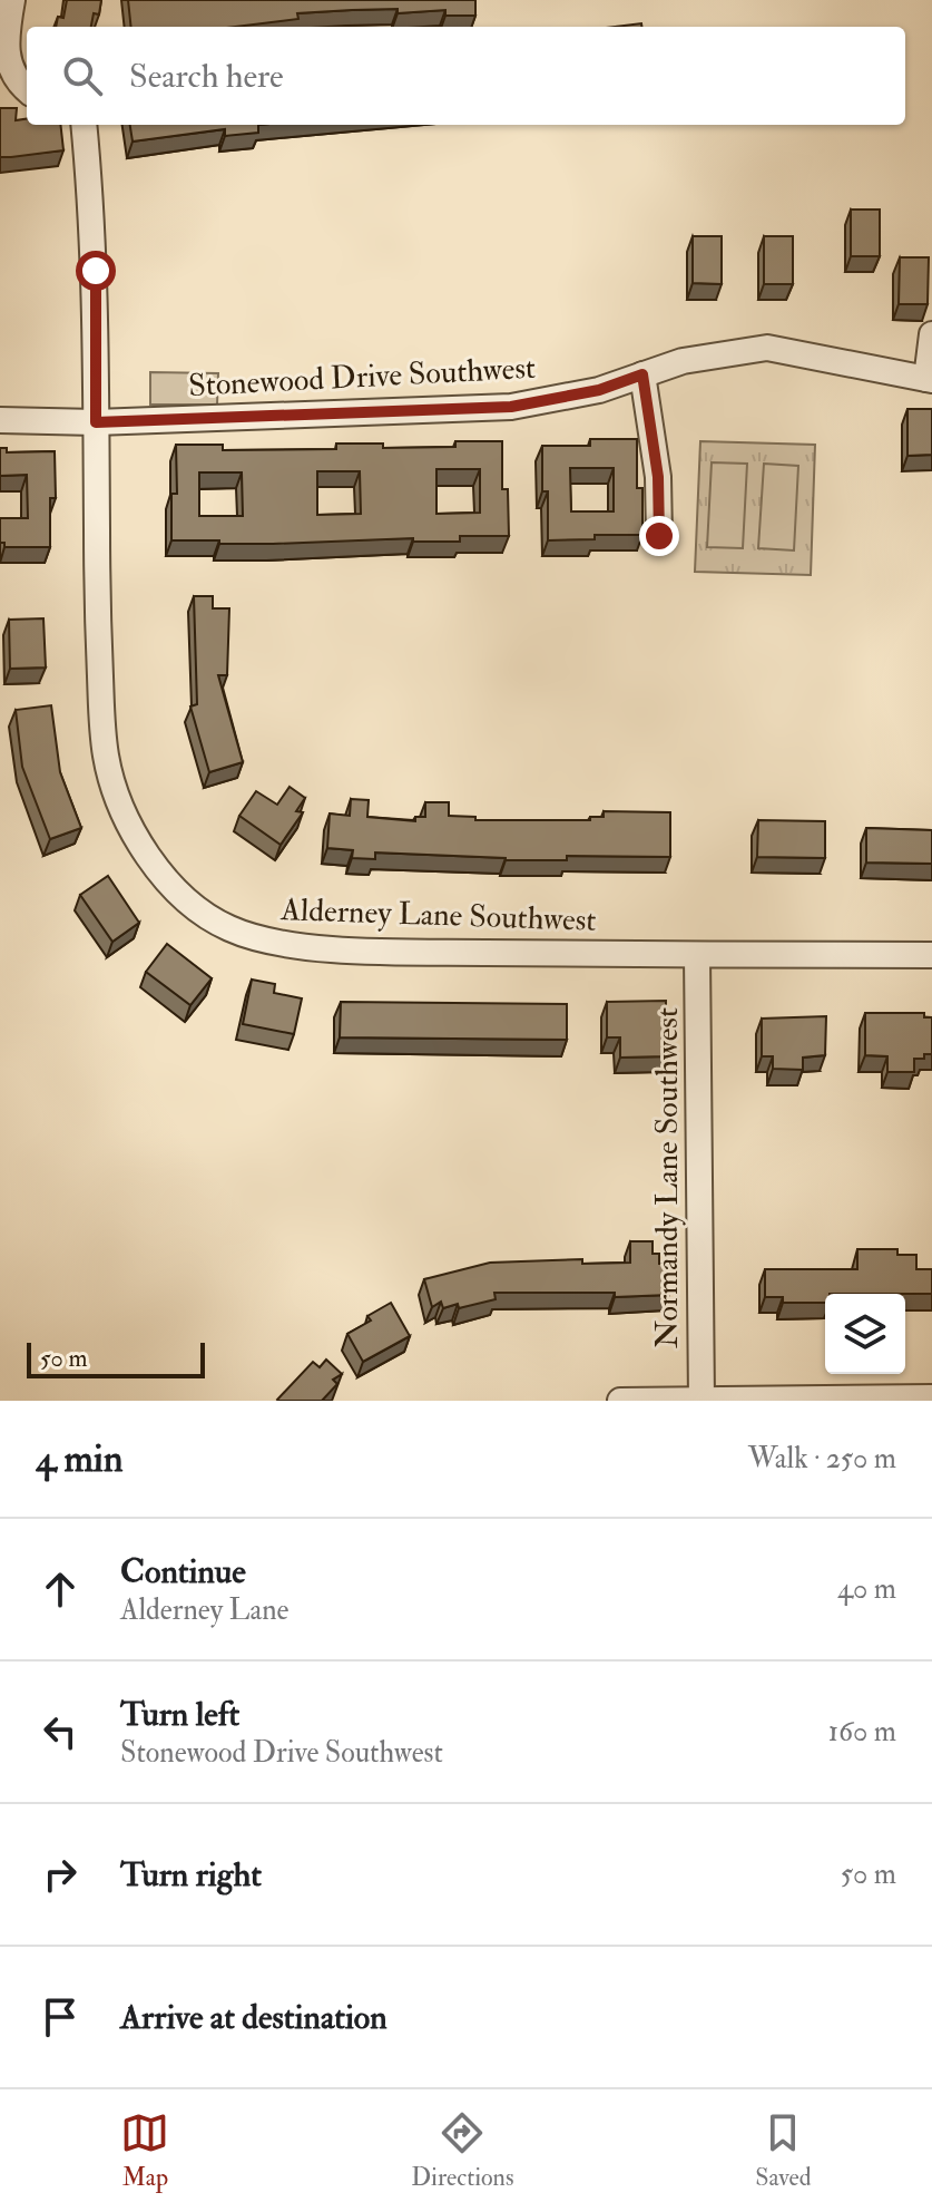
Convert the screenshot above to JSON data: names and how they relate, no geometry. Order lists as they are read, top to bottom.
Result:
{
  "streets": {
    "street": ["Stonewood Drive Southwest", "Alderney Lane Southwest", "Normandy Lane Southwest"]
  },
  "crossings": [
    ["Stonewood Drive Southwest", "Alderney Lane Southwest"],
    ["Alderney Lane Southwest", "Normandy Lane Southwest"]
  ],
  "scale_bar": "50 m",
  "page": {
    "search": "Search here",
    "scale": "50 m",
    "heading": ["4 min", "Walk · 250 m"],
    "list": [
      ["Continue", "Alderney Lane", "40 m"],
      ["Turn left", "Stonewood Drive Southwest", "160 m"],
      ["Turn right", "50 m"],
      "Arrive at destination"
    ],
    "nav": ["Map", "Directions", "Saved"]
  }
}
